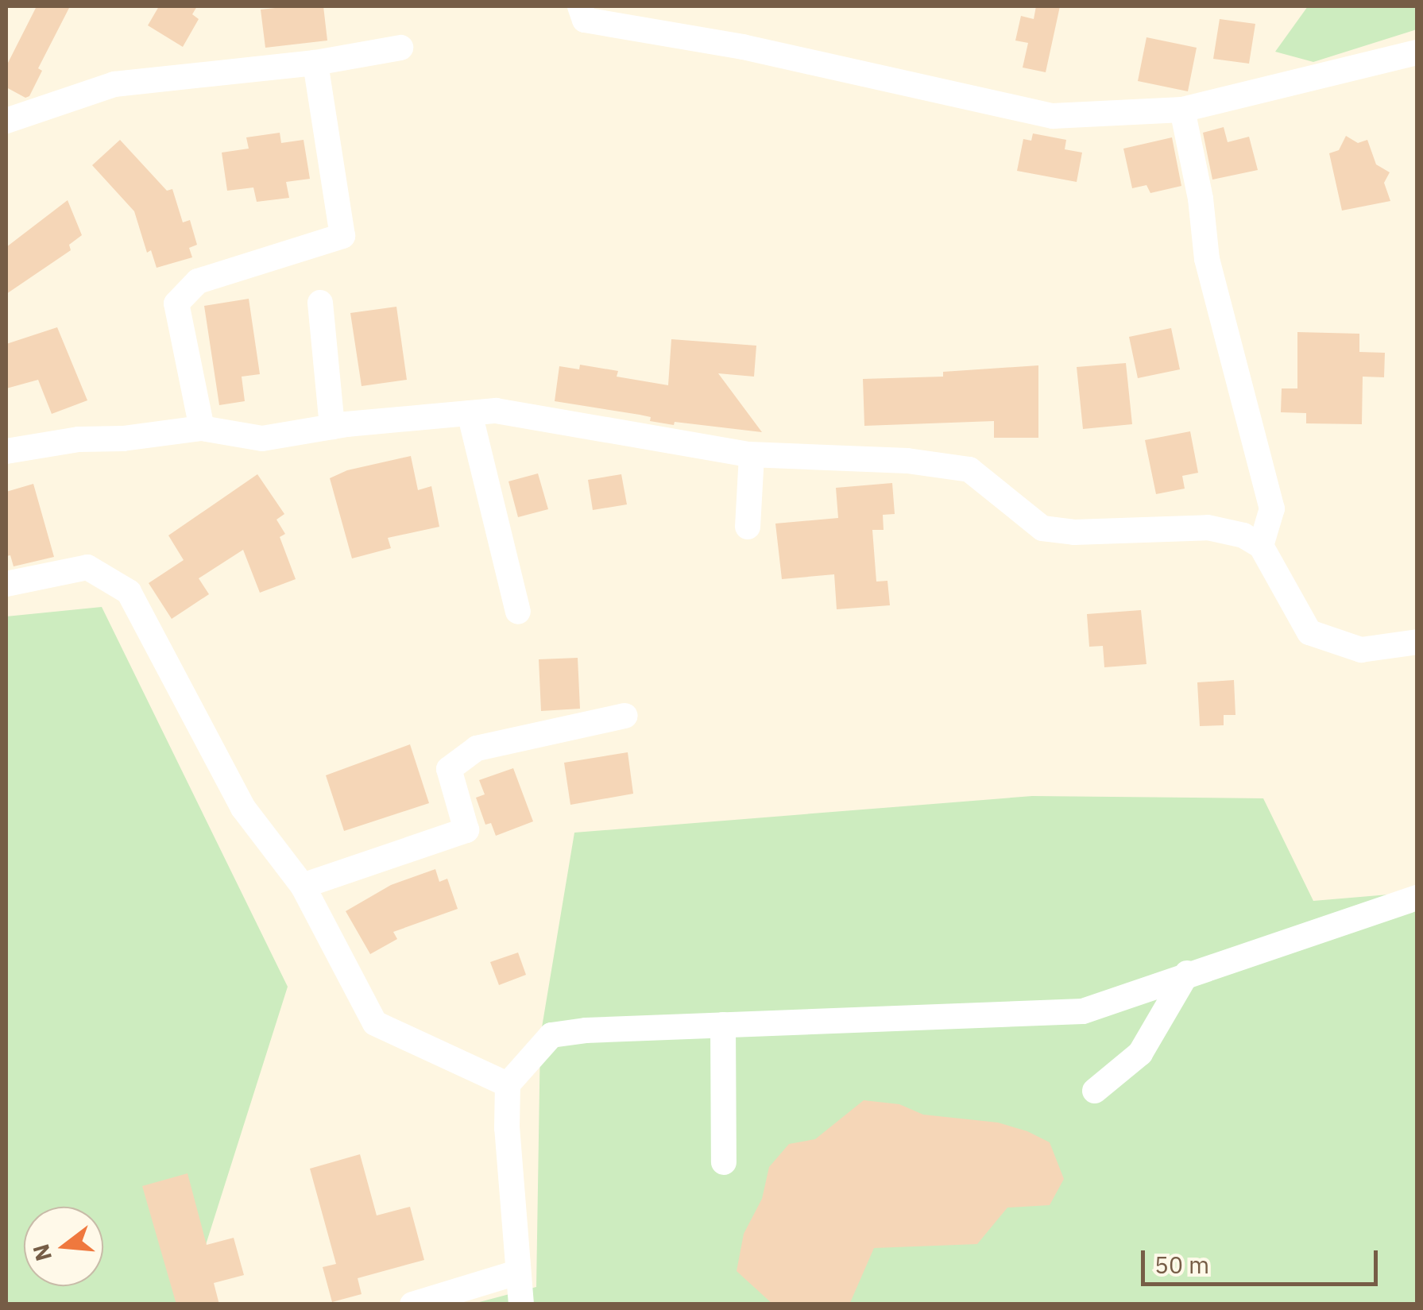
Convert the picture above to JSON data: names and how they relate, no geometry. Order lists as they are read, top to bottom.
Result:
{
  "scale_bar": "50 m",
  "north": "left"
}
